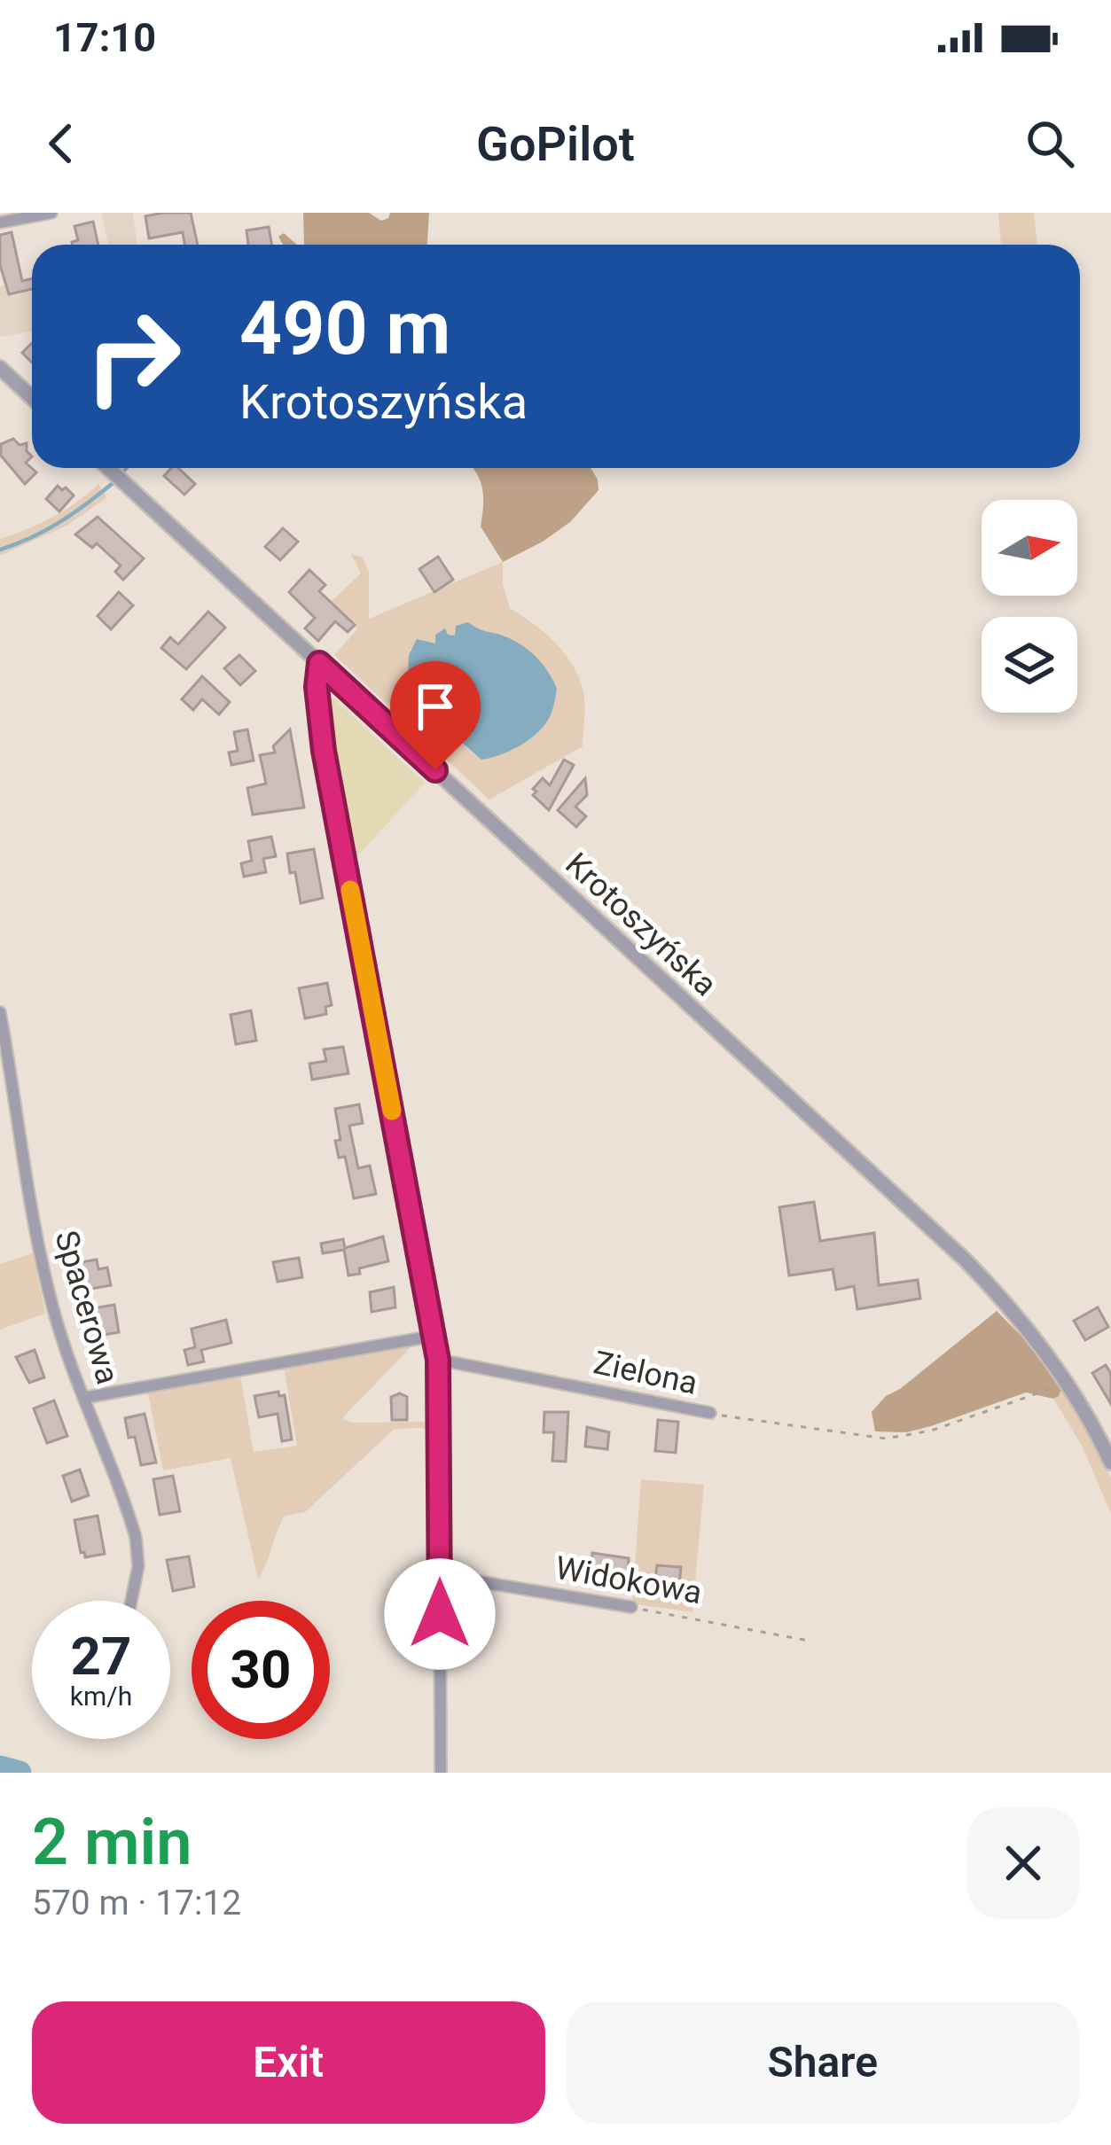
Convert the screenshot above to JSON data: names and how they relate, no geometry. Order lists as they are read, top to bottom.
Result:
{
  "streets": {
    "street": [
      "Krotoszyńska",
      "Spacerowa",
      "Zielona",
      "Widokowa"
    ]
  },
  "crossings": [
    ["Krotoszyńska", "Zielona"]
  ],
  "north": "right",
  "page": {
    "status": "17:10",
    "header": "GoPilot",
    "turn": ["490 m", "Krotoszyńska"],
    "speed": "27 km/h",
    "limit": "30",
    "heading": ["2 min", "570 m · 17:12"],
    "buttons": ["Exit", "Share"]
  }
}
